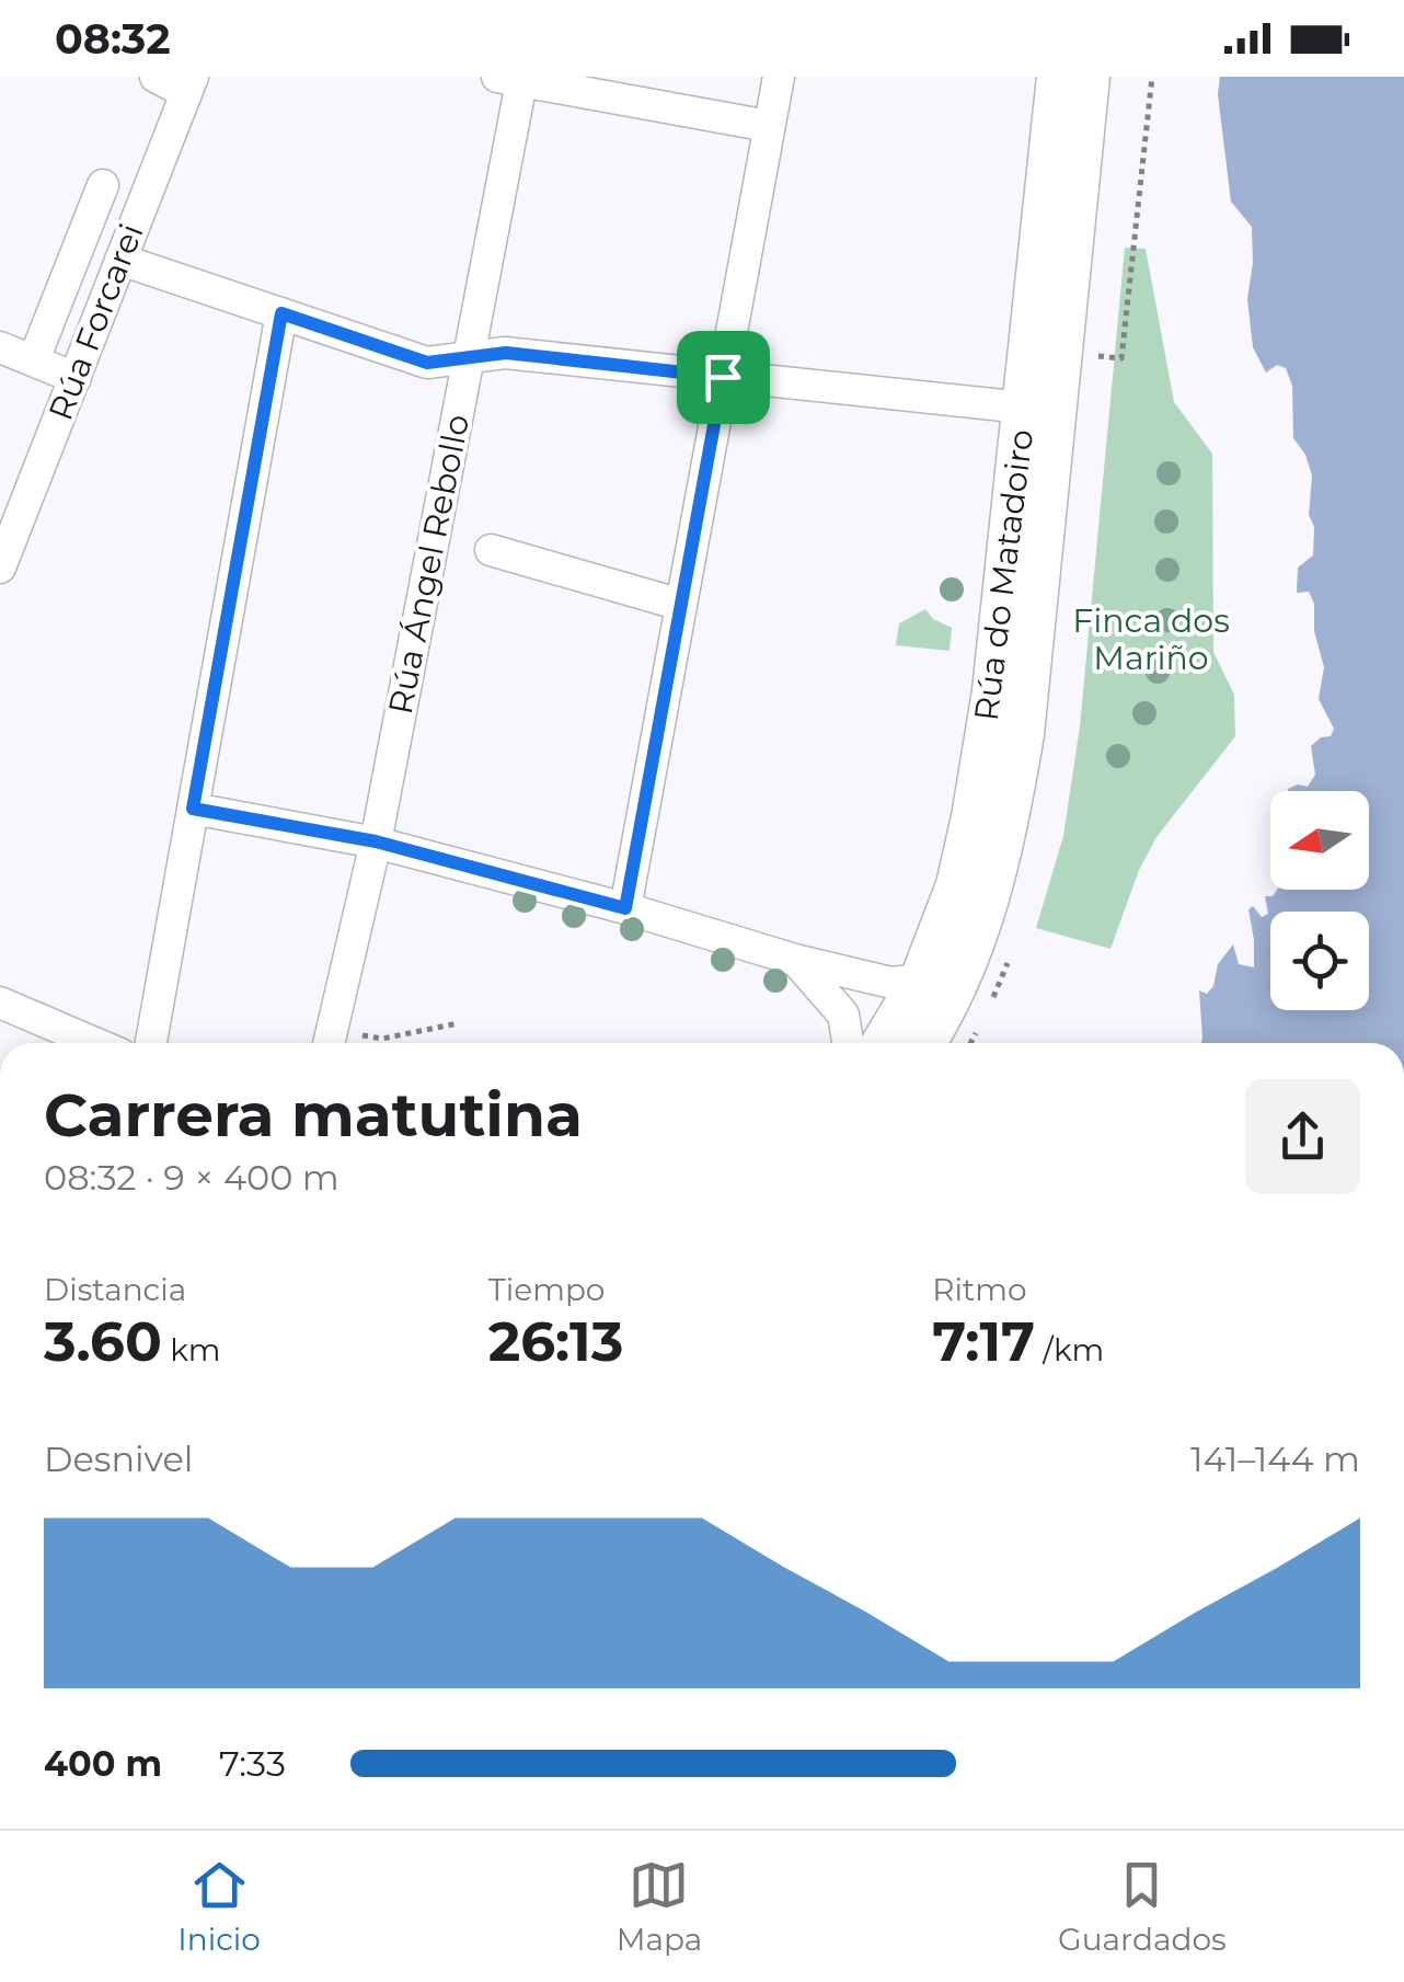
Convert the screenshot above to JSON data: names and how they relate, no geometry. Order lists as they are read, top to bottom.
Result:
{
  "streets": {
    "main road": ["Rúa do Matadoiro"],
    "street": ["Rúa Forcarei", "Rúa Ángel Rebollo"]
  },
  "parks": ["Finca dos Mariño"],
  "north": "left",
  "page": {
    "status": "08:32",
    "heading": ["Carrera matutina", "08:32 · 9 × 400 m"],
    "stats": [
      ["Distancia", "3.60 km"],
      ["Tiempo", "26:13"],
      ["Ritmo", "7:17 /km"]
    ],
    "chart": ["Desnivel", "141–144 m"],
    "list": [
      {
        "name": "400 m",
        "note": "7:33"
      }
    ],
    "tabs": ["Inicio", "Mapa", "Guardados"]
  }
}
